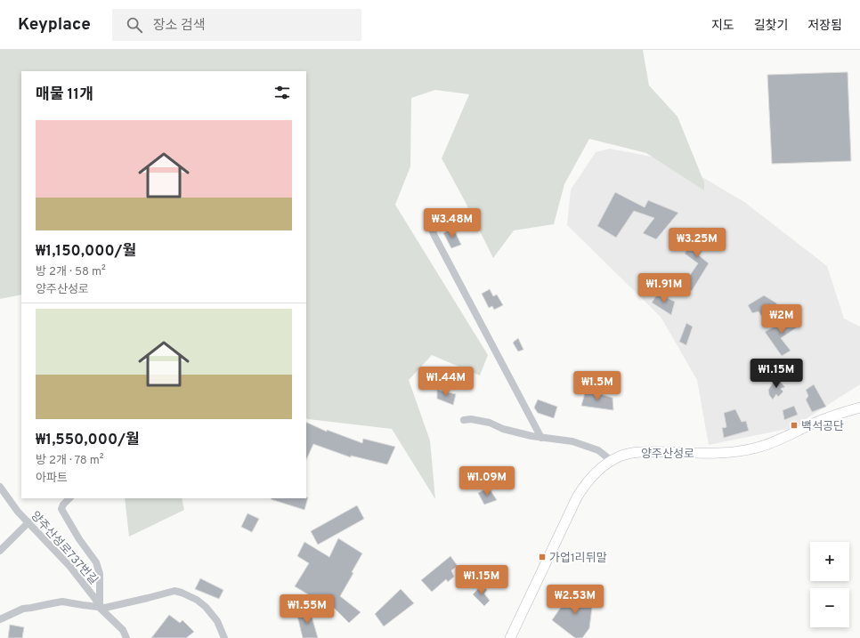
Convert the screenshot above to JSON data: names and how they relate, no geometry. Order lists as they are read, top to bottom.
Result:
{
  "streets": {
    "street": ["양주산성로", "양주산성로737번길"]
  },
  "places": {
    "transit": ["백석공단", "가업1리뒤말"]
  },
  "page": {
    "header": "Keyplace",
    "search": "장소 검색",
    "nav": ["지도", "길찾기", "저장됨"],
    "heading": "매물 11개",
    "list": [
      {
        "name": "₩1,150,000/월",
        "note": "방 2개 · 58 m² · 양주산성로"
      },
      {
        "name": "₩1,550,000/월",
        "note": "방 2개 · 78 m² · 아파트"
      }
    ],
    "price": [
      "₩3.48M",
      "₩3.25M",
      "₩1.91M",
      "₩2M",
      "₩1.15M",
      "₩1.44M",
      "₩1.5M",
      "₩1.09M",
      "₩1.15M",
      "₩2.53M",
      "₩1.55M"
    ],
    "map_buttons": ["+", "−"]
  }
}
